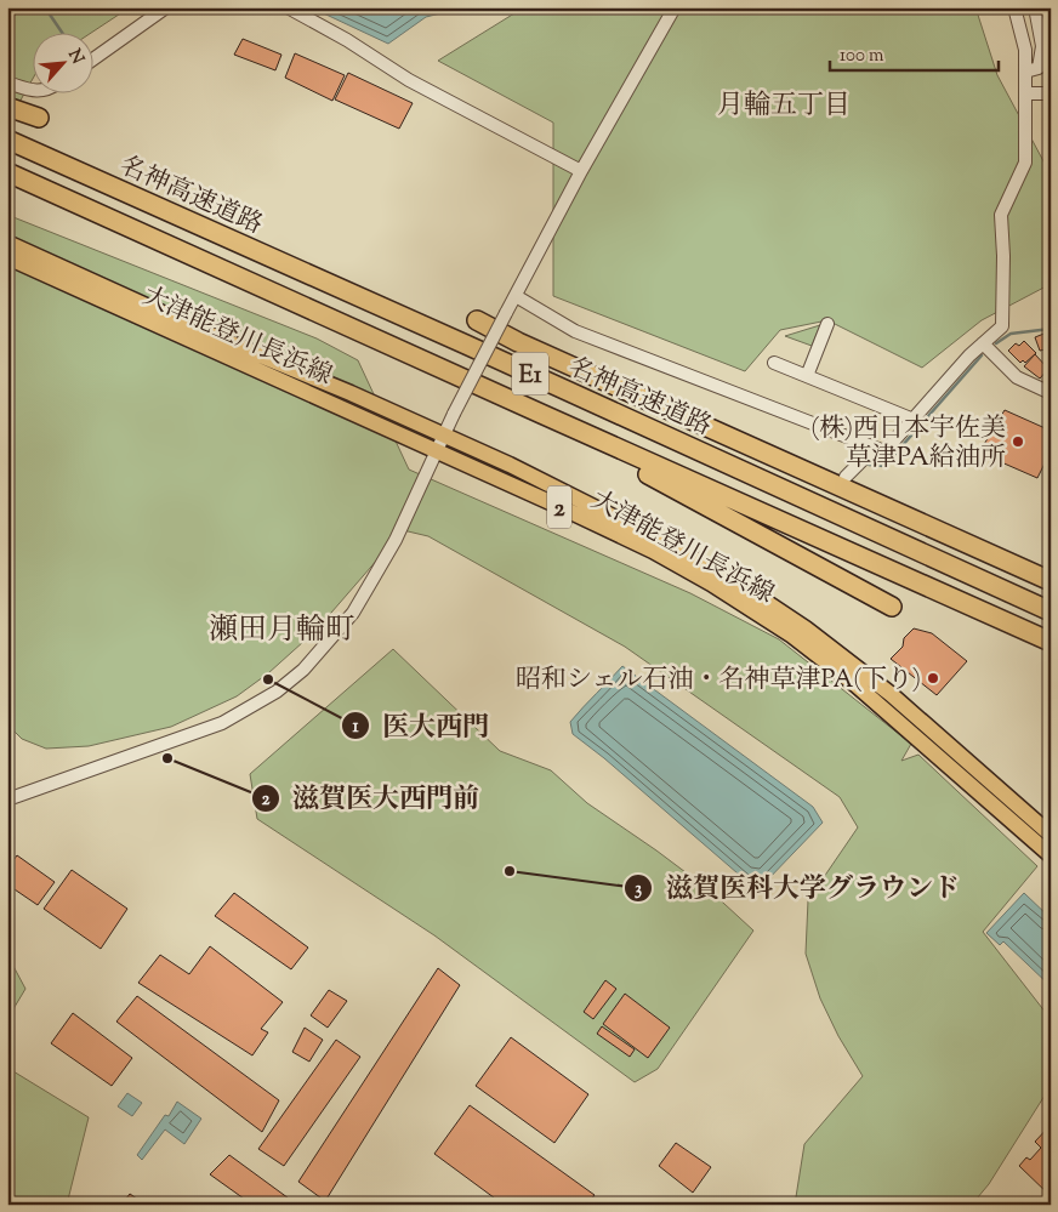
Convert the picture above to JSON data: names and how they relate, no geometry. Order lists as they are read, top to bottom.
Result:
{
  "streets": {
    "highway": ["名神高速道路", "E1"],
    "main road": ["大津能登川長浜線", "2"]
  },
  "districts": ["月輪五丁目", "瀬田月輪町"],
  "places": [
    "(株)西日本宇佐美 草津PA給油所",
    "昭和シェル石油・名神草津PA(下り)",
    "医大西門",
    "滋賀医大西門前",
    "滋賀医科大学グラウンド"
  ],
  "scale_bar": "100 m",
  "north": "top right"
}
